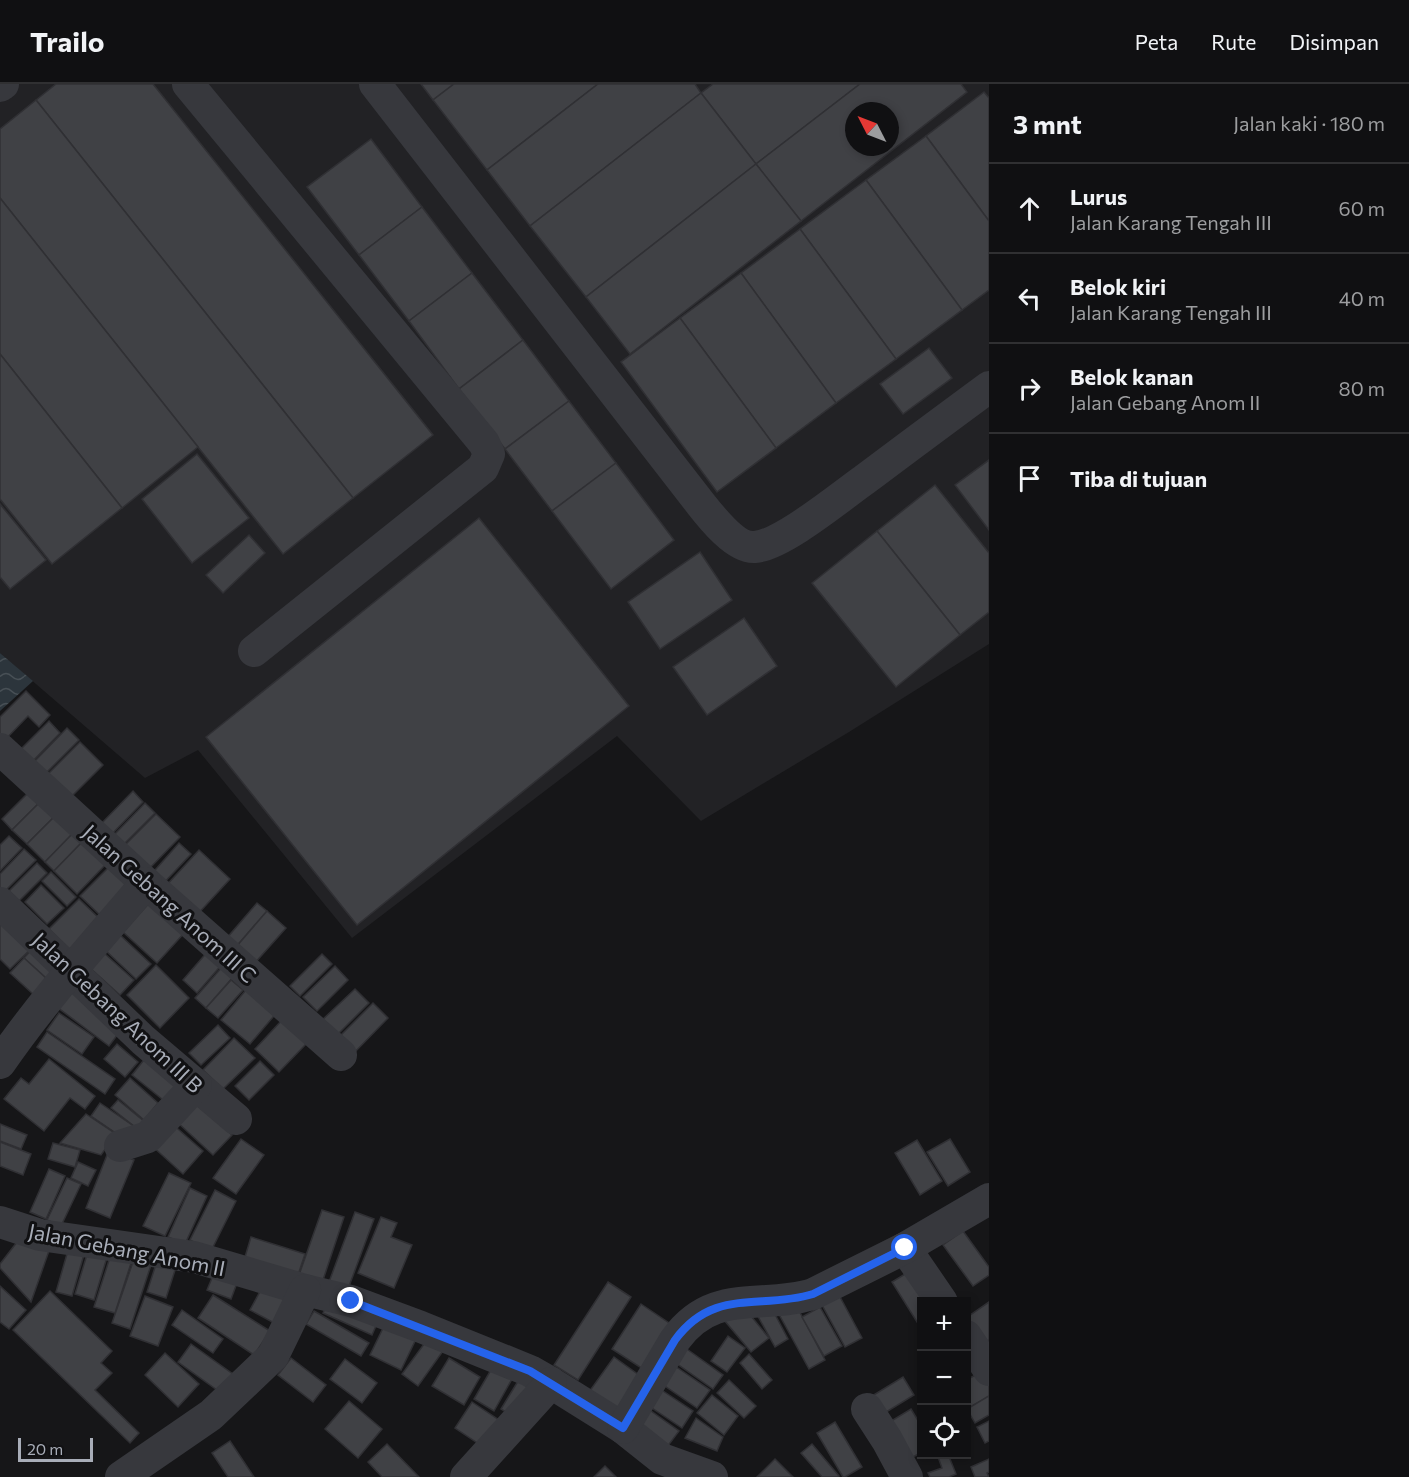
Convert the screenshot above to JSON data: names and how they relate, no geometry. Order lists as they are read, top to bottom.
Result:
{
  "streets": {
    "street": ["Jalan Gebang Anom III C", "Jalan Gebang Anom III B", "Jalan Gebang Anom II"]
  },
  "scale_bar": "20 m",
  "north": "top left",
  "page": {
    "header": "Trailo",
    "nav": ["Peta", "Rute", "Disimpan"],
    "heading": ["3 mnt", "Jalan kaki · 180 m"],
    "list": [
      ["Lurus", "Jalan Karang Tengah III", "60 m"],
      ["Belok kiri", "Jalan Karang Tengah III", "40 m"],
      ["Belok kanan", "Jalan Gebang Anom II", "80 m"],
      "Tiba di tujuan"
    ],
    "map_buttons": ["+", "−"],
    "scale": "20 m"
  }
}
